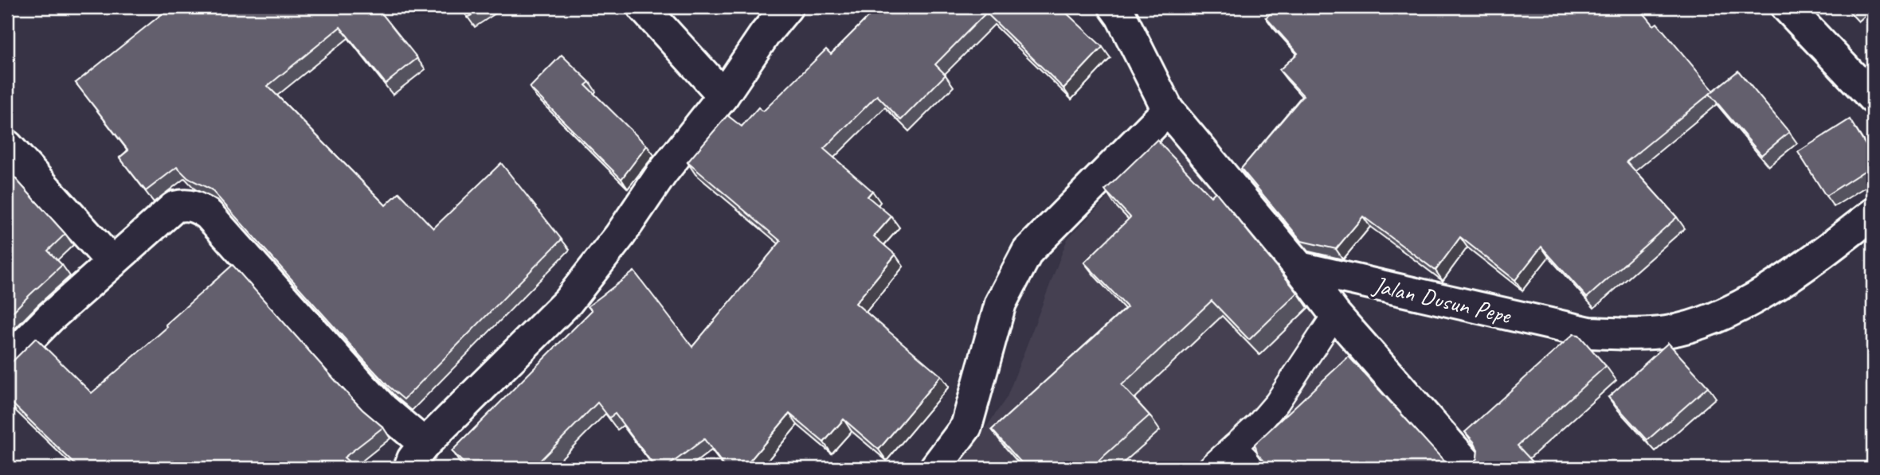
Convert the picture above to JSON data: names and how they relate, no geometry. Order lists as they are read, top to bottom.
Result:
{
  "streets": {
    "street": ["Jalan Dusun Pepe"]
  }
}
